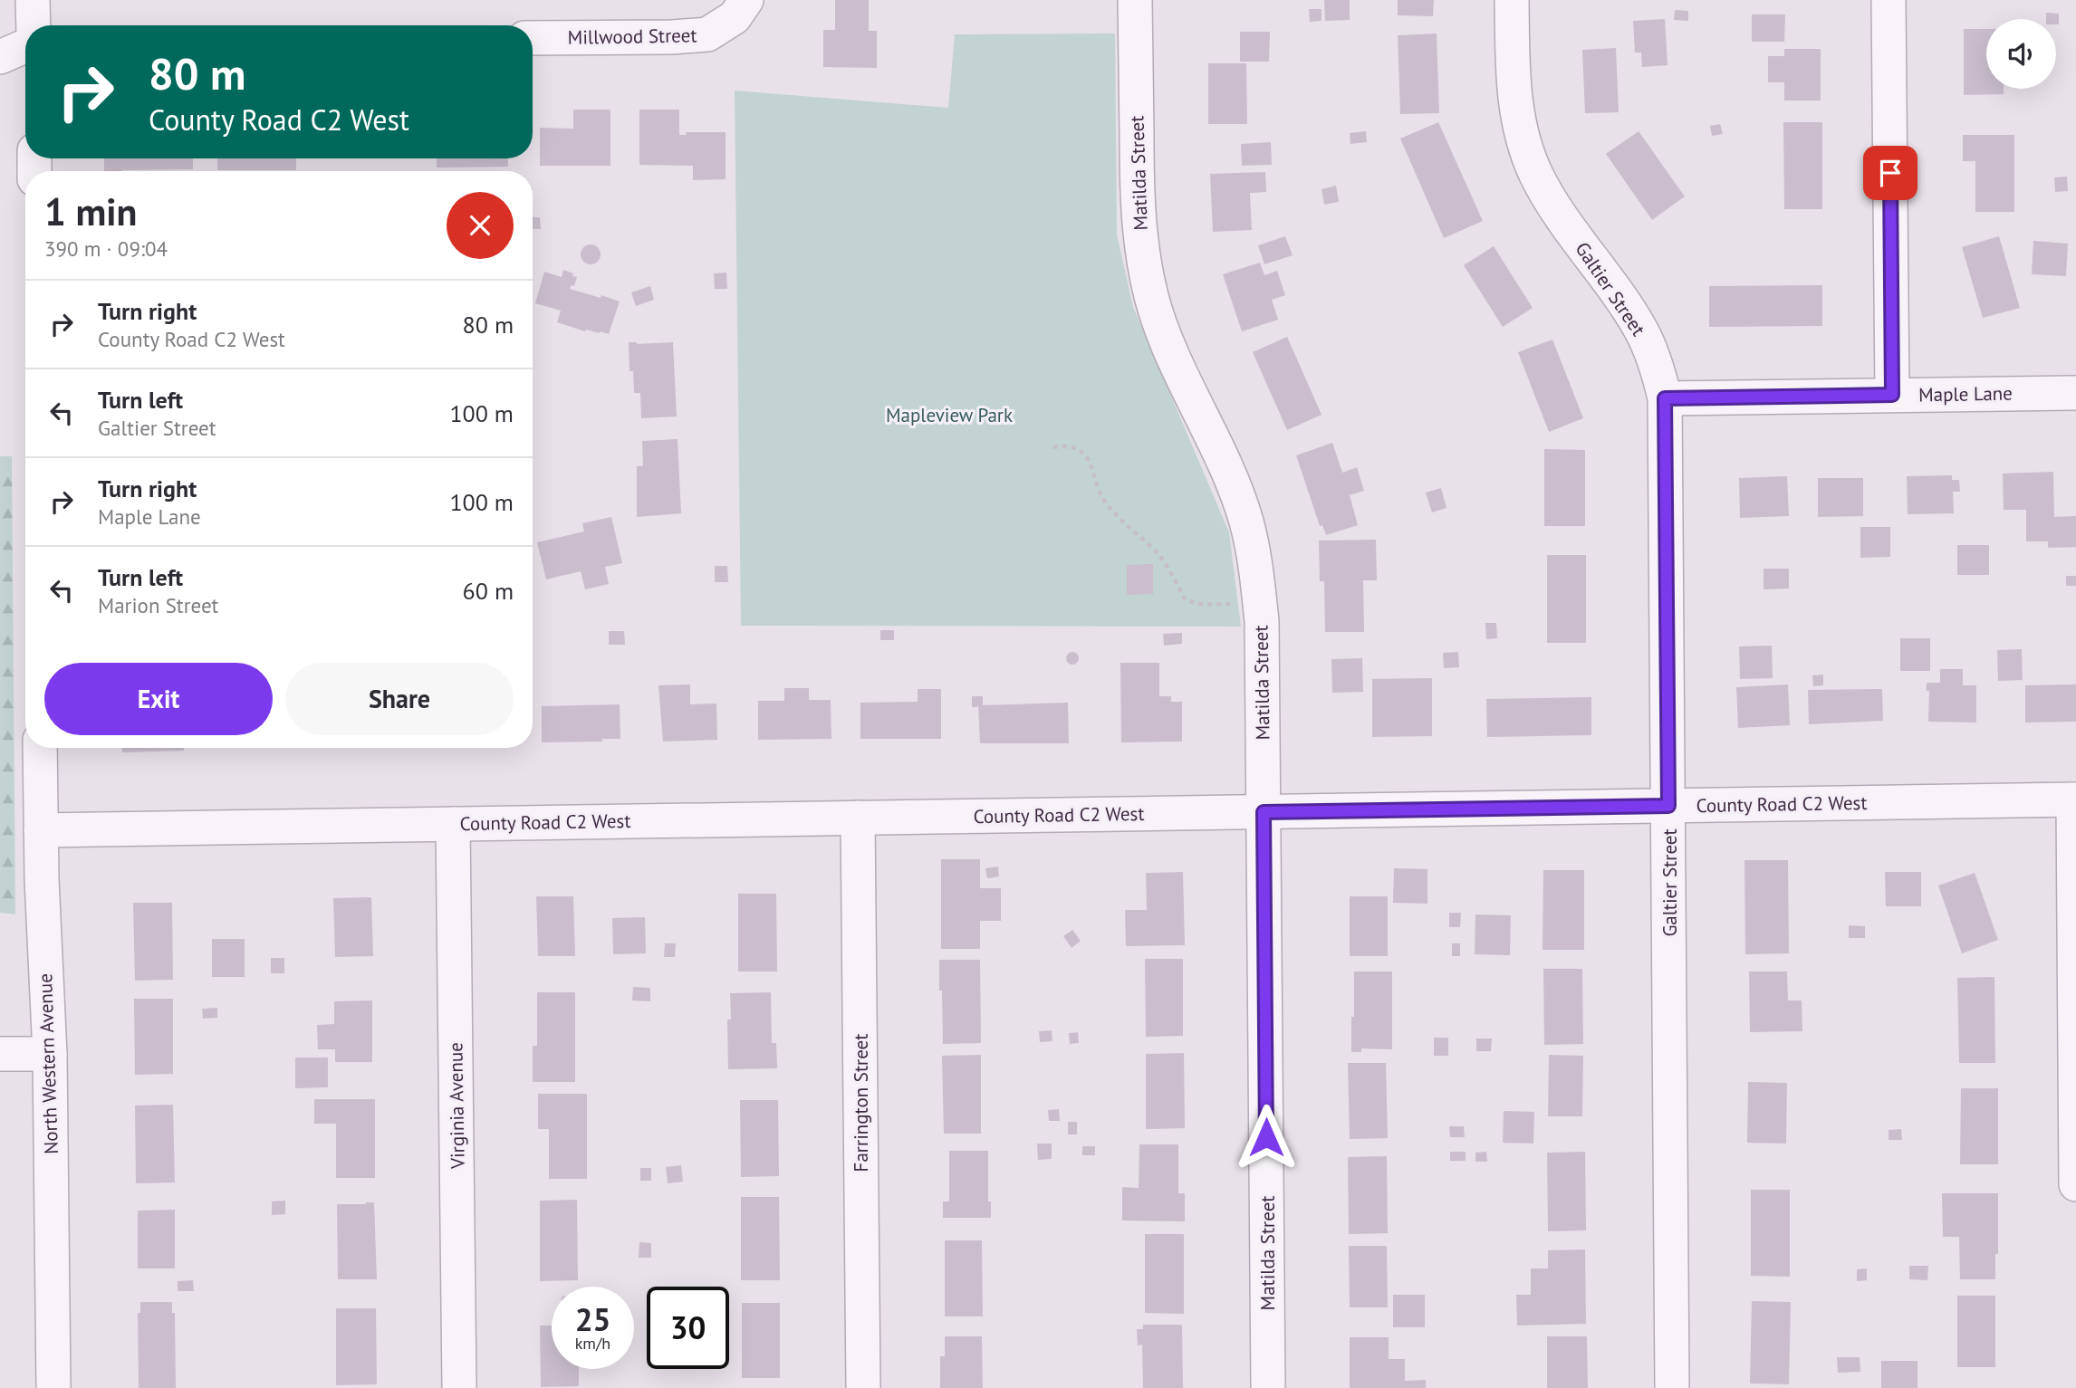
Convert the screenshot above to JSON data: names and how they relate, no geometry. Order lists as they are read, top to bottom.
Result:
{
  "streets": {
    "street": [
      "Millwood Street",
      "Matilda Street",
      "Galtier Street",
      "Maple Lane",
      "County Road C2 West",
      "North Western Avenue",
      "Farrington Street",
      "Virginia Avenue"
    ]
  },
  "crossings": [
    ["Matilda Street", "County Road C2 West"],
    ["Galtier Street", "Maple Lane"],
    ["Galtier Street", "County Road C2 West"],
    ["County Road C2 West", "North Western Avenue"],
    ["County Road C2 West", "Farrington Street"],
    ["County Road C2 West", "Virginia Avenue"]
  ],
  "parks": ["Mapleview Park"],
  "page": {
    "turn": ["80 m", "County Road C2 West"],
    "heading": ["1 min", "390 m · 09:04"],
    "list": [
      {
        "name": "Turn right",
        "note": "County Road C2 West",
        "value": "80 m"
      },
      {
        "name": "Turn left",
        "note": "Galtier Street",
        "value": "100 m"
      },
      {
        "name": "Turn right",
        "note": "Maple Lane",
        "value": "100 m"
      },
      {
        "name": "Turn left",
        "note": "Marion Street",
        "value": "60 m"
      }
    ],
    "buttons": ["Exit", "Share"],
    "speed": "25 km/h",
    "limit": "30"
  }
}
